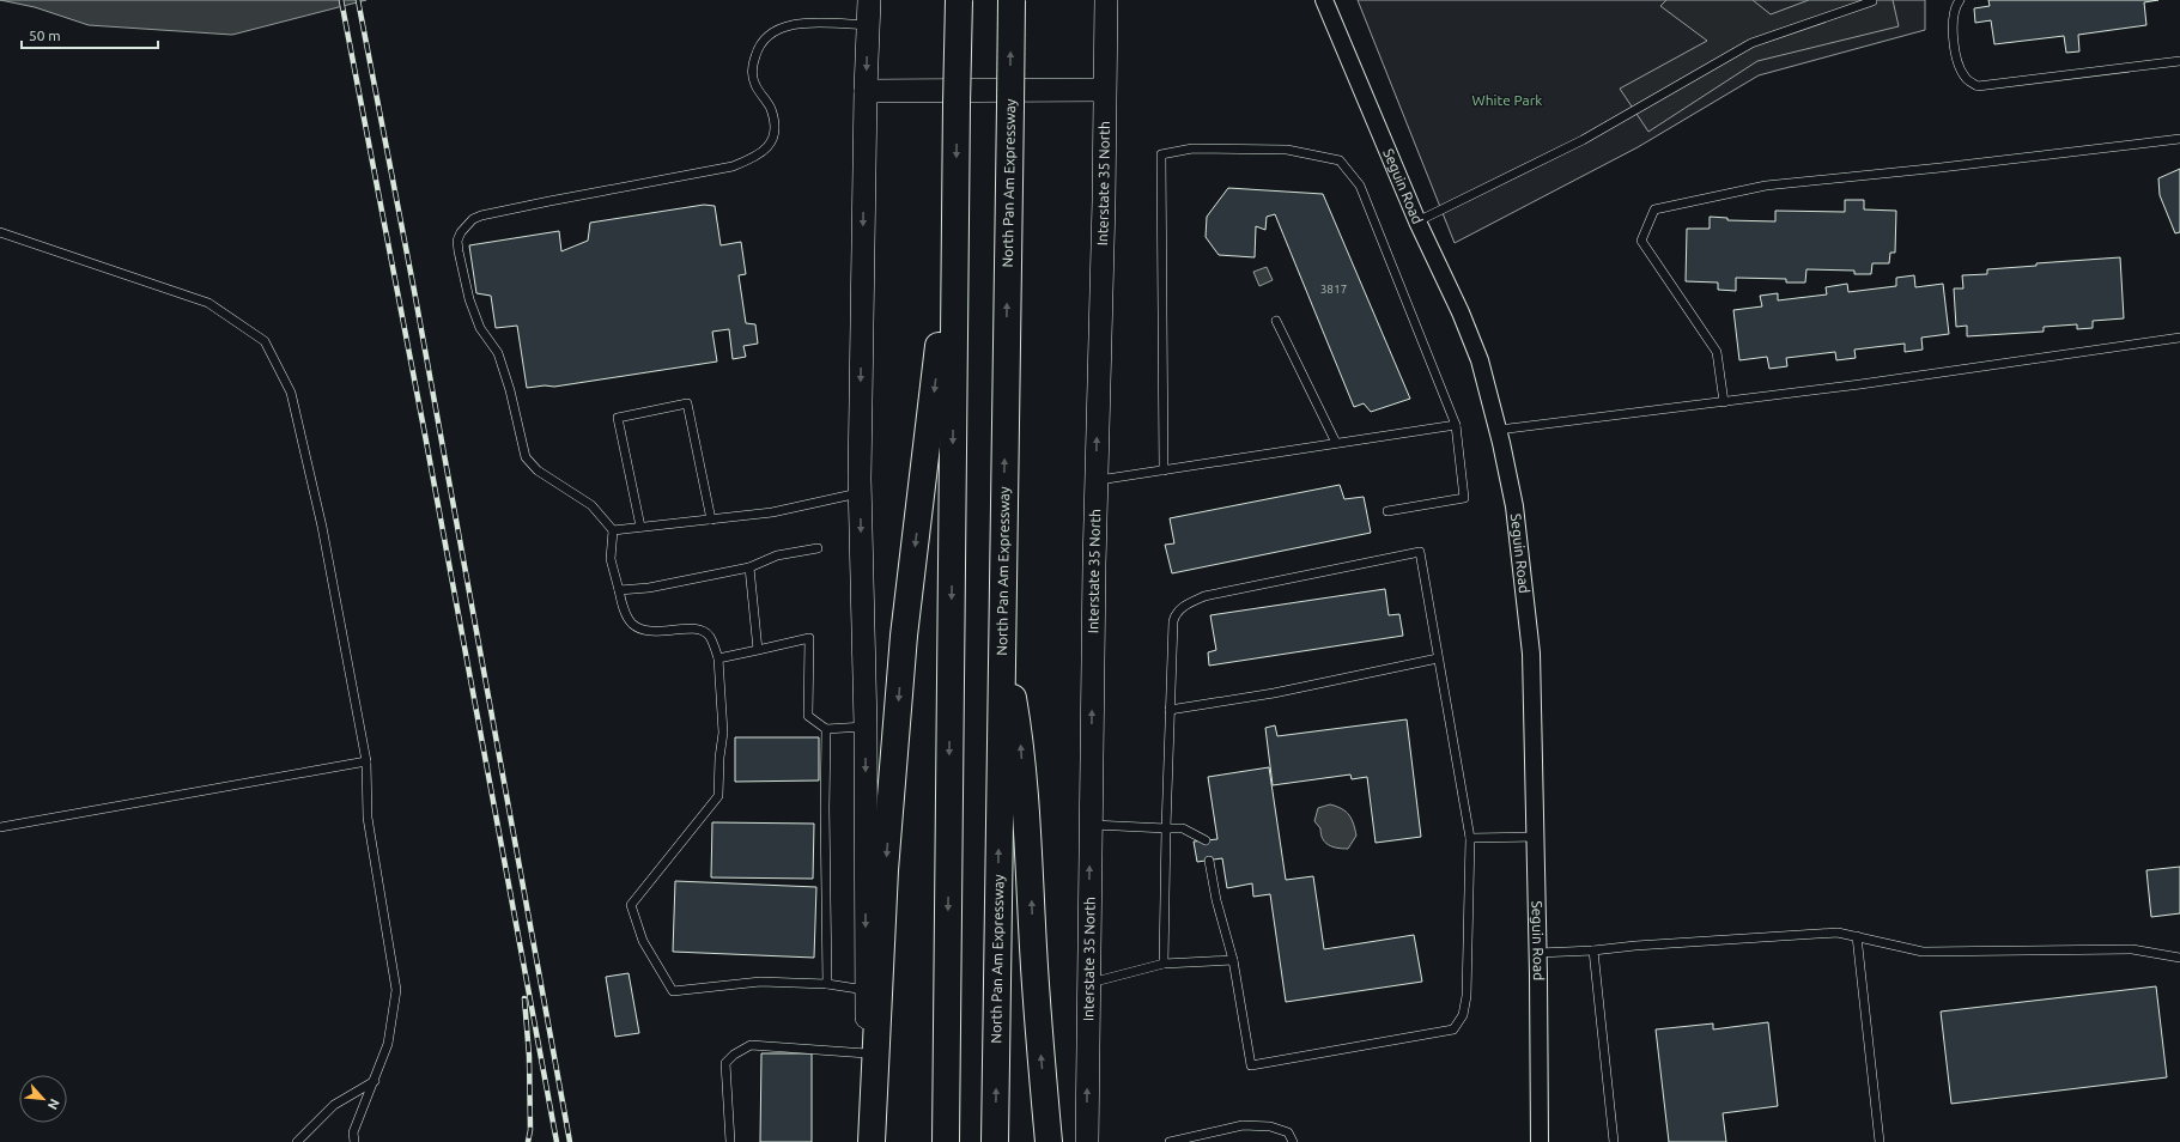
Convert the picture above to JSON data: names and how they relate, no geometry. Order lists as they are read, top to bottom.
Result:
{
  "streets": {
    "highway": ["North Pan Am Expressway"],
    "main road": ["Interstate 35 North"],
    "street": ["Seguin Road"]
  },
  "one_way": ["Interstate 35 North"],
  "parks": ["White Park"],
  "house_numbers": ["3817"],
  "scale_bar": "50 m",
  "north": "bottom right"
}
